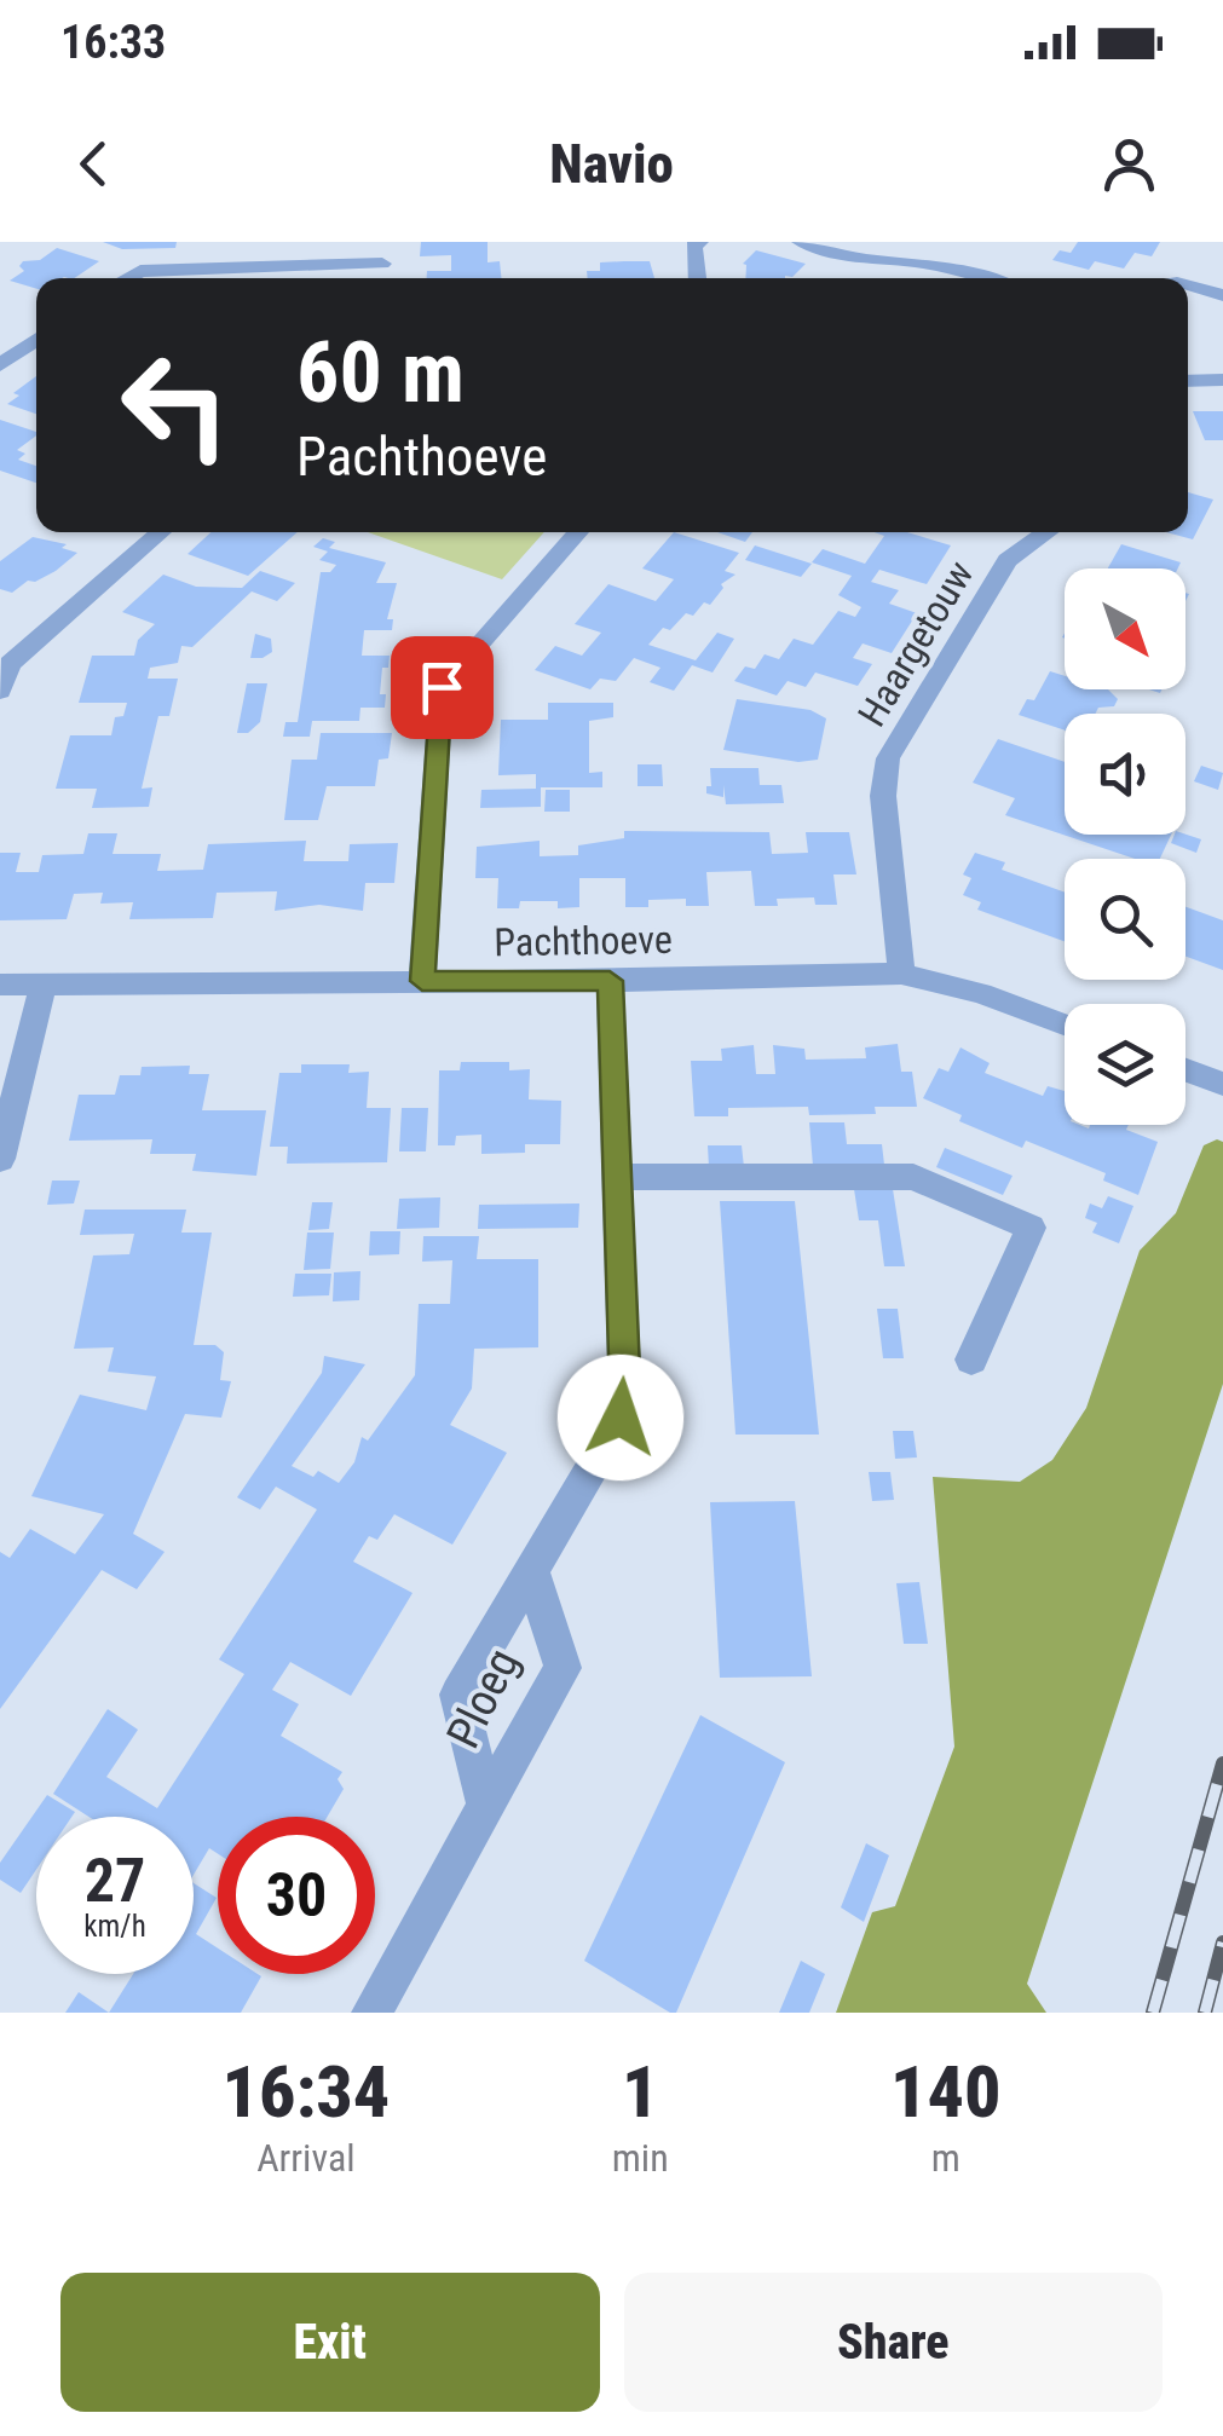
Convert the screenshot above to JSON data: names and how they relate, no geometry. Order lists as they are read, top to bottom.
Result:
{
  "streets": {
    "street": ["Haargetouw", "Pachthoeve", "Ploeg"]
  },
  "crossings": [
    ["Haargetouw", "Pachthoeve"],
    ["Pachthoeve", "Ploeg"]
  ],
  "north": "bottom right",
  "page": {
    "status": "16:33",
    "header": "Navio",
    "turn": ["60 m", "Pachthoeve"],
    "speed": "27 km/h",
    "limit": "30",
    "eta": [
      "16:34",
      "Arrival",
      "1",
      "min",
      "140",
      "m"
    ],
    "buttons": ["Exit", "Share"]
  }
}
